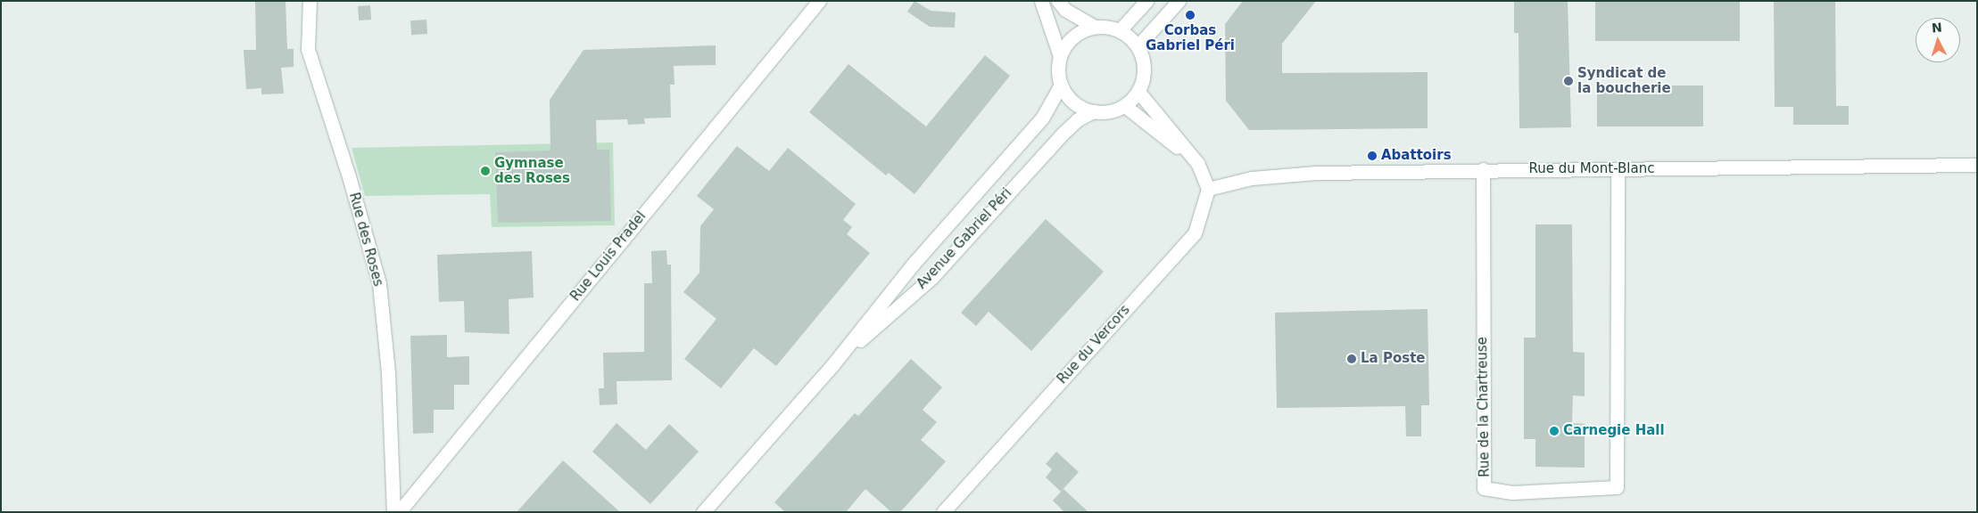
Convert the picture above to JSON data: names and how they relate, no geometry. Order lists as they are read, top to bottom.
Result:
{
  "streets": {
    "street": [
      "Rue du Mont-Blanc",
      "Avenue Gabriel Péri",
      "Rue des Roses",
      "Rue Louis Pradel",
      "Rue du Vercors",
      "Rue de la Chartreuse"
    ]
  },
  "crossings": [
    ["Rue du Mont-Blanc", "Rue du Vercors"],
    ["Rue du Mont-Blanc", "Rue de la Chartreuse"]
  ],
  "places": [
    "Corbas Gabriel Péri",
    "Syndicat de la boucherie",
    "Abattoirs",
    "Gymnase des Roses",
    "La Poste",
    "Carnegie Hall"
  ],
  "north": "top"
}
